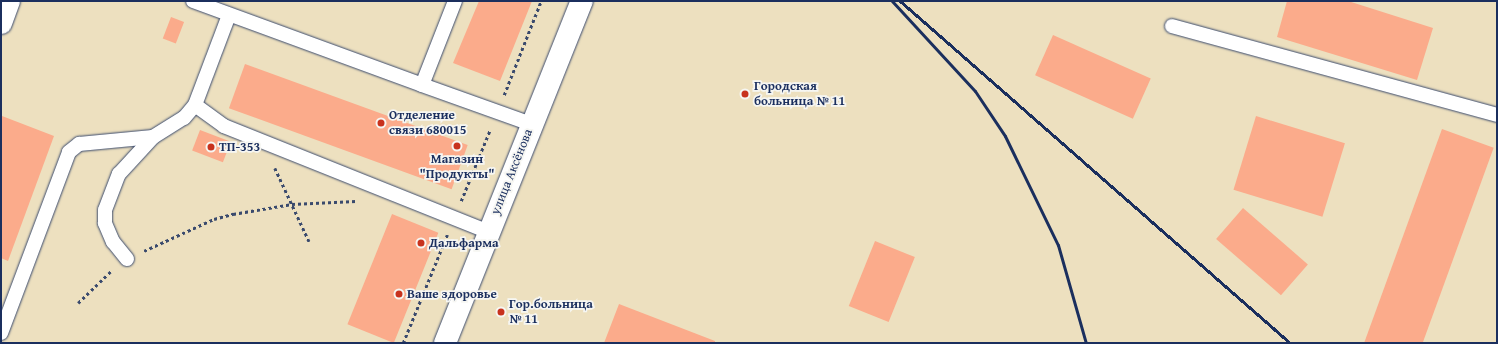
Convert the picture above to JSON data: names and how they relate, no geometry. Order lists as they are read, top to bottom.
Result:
{
  "streets": {
    "street": ["улица Аксёнова"]
  },
  "places": [
    "Городская больница № 11",
    "Отделение связи 680015",
    "Магазин \"Продукты\"",
    "ТП-353",
    "Дальфарма",
    "Ваше здоровье",
    "Гор.больница № 11"
  ]
}
